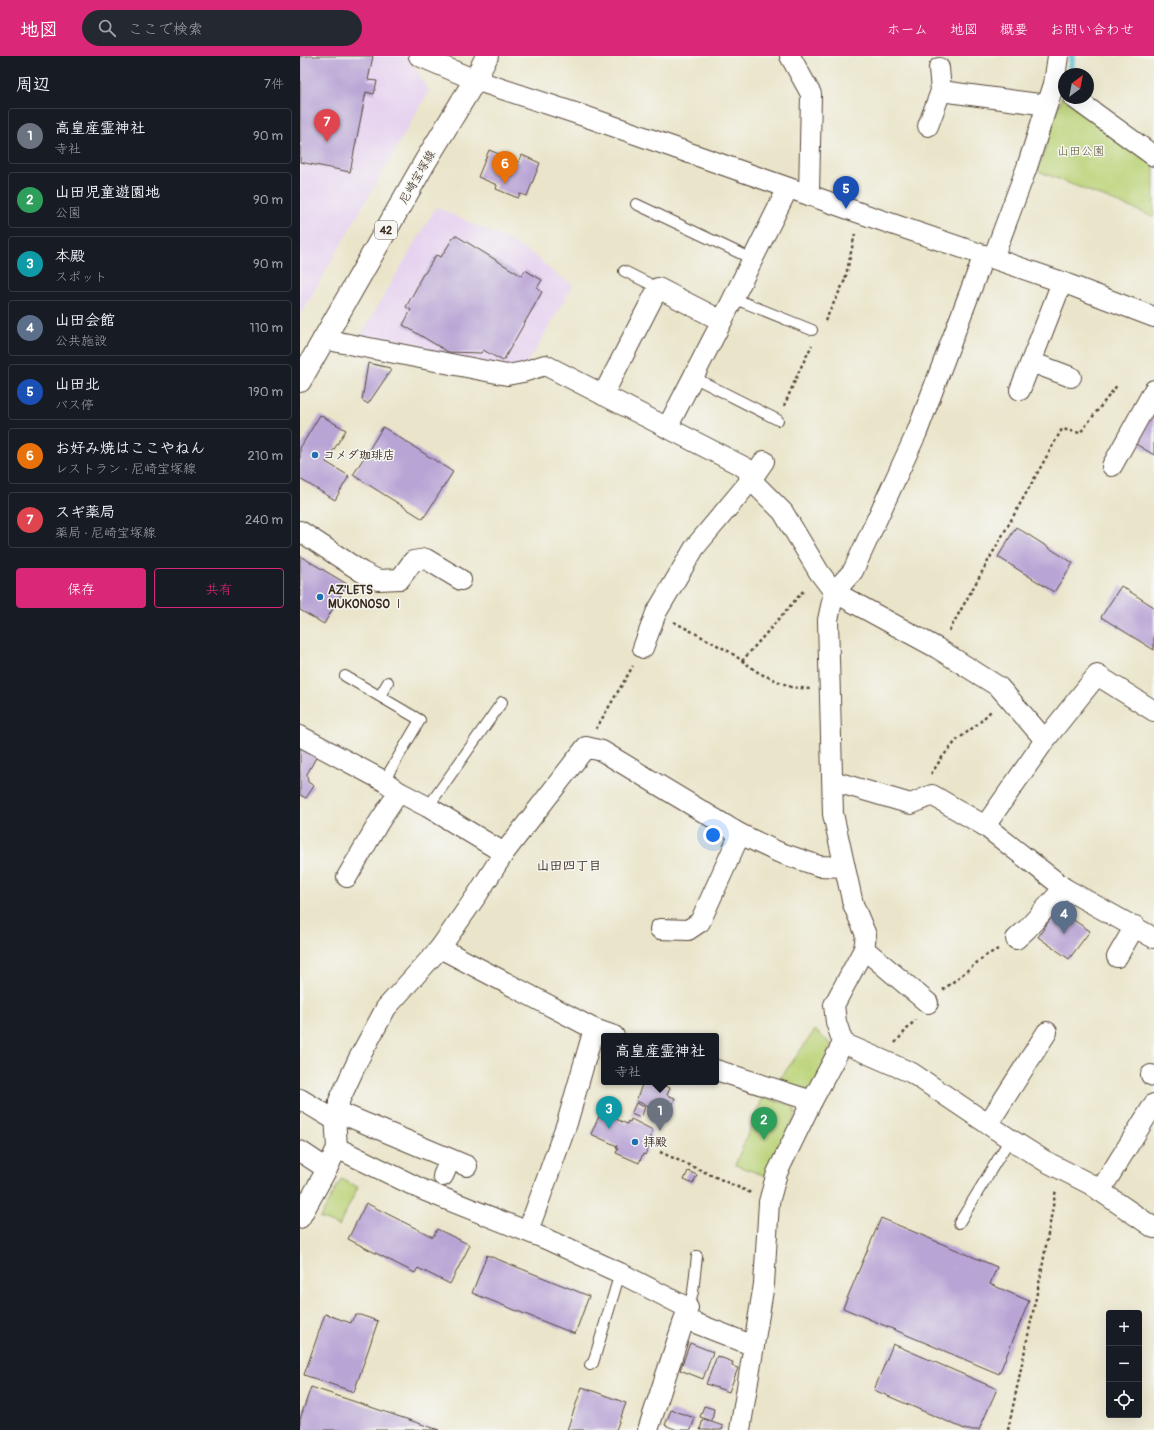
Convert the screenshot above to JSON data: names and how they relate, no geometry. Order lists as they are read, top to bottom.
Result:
{
  "streets": {
    "main road": ["尼崎宝塚線", "42"]
  },
  "districts": ["山田四丁目"],
  "parks": ["山田公園"],
  "places": ["コメダ珈琲店", "AZ'LETS MUKONOSO Ⅰ", "拝殿"],
  "north": "top right",
  "page": {
    "header": "地図",
    "search": "ここで検索",
    "nav": [
      "ホーム",
      "地図",
      "概要",
      "お問い合わせ"
    ],
    "heading": ["周辺", "7件"],
    "list": [
      {
        "mark": "1",
        "name": "高皇産霊神社",
        "note": "寺社",
        "value": "90 m"
      },
      {
        "mark": "2",
        "name": "山田児童遊園地",
        "note": "公園",
        "value": "90 m"
      },
      {
        "mark": "3",
        "name": "本殿",
        "note": "スポット",
        "value": "90 m"
      },
      {
        "mark": "4",
        "name": "山田会館",
        "note": "公共施設",
        "value": "110 m"
      },
      {
        "mark": "5",
        "name": "山田北",
        "note": "バス停",
        "value": "190 m"
      },
      {
        "mark": "6",
        "name": "お好み焼はここやねん",
        "note": "レストラン · 尼崎宝塚線",
        "value": "210 m"
      },
      {
        "mark": "7",
        "name": "スギ薬局",
        "note": "薬局 · 尼崎宝塚線",
        "value": "240 m"
      }
    ],
    "pins": [
      "7",
      "6",
      "5",
      "4",
      "3",
      "1",
      "2"
    ],
    "buttons": ["保存", "共有"],
    "popup": ["高皇産霊神社", "寺社"],
    "map_buttons": ["+", "−"]
  }
}
